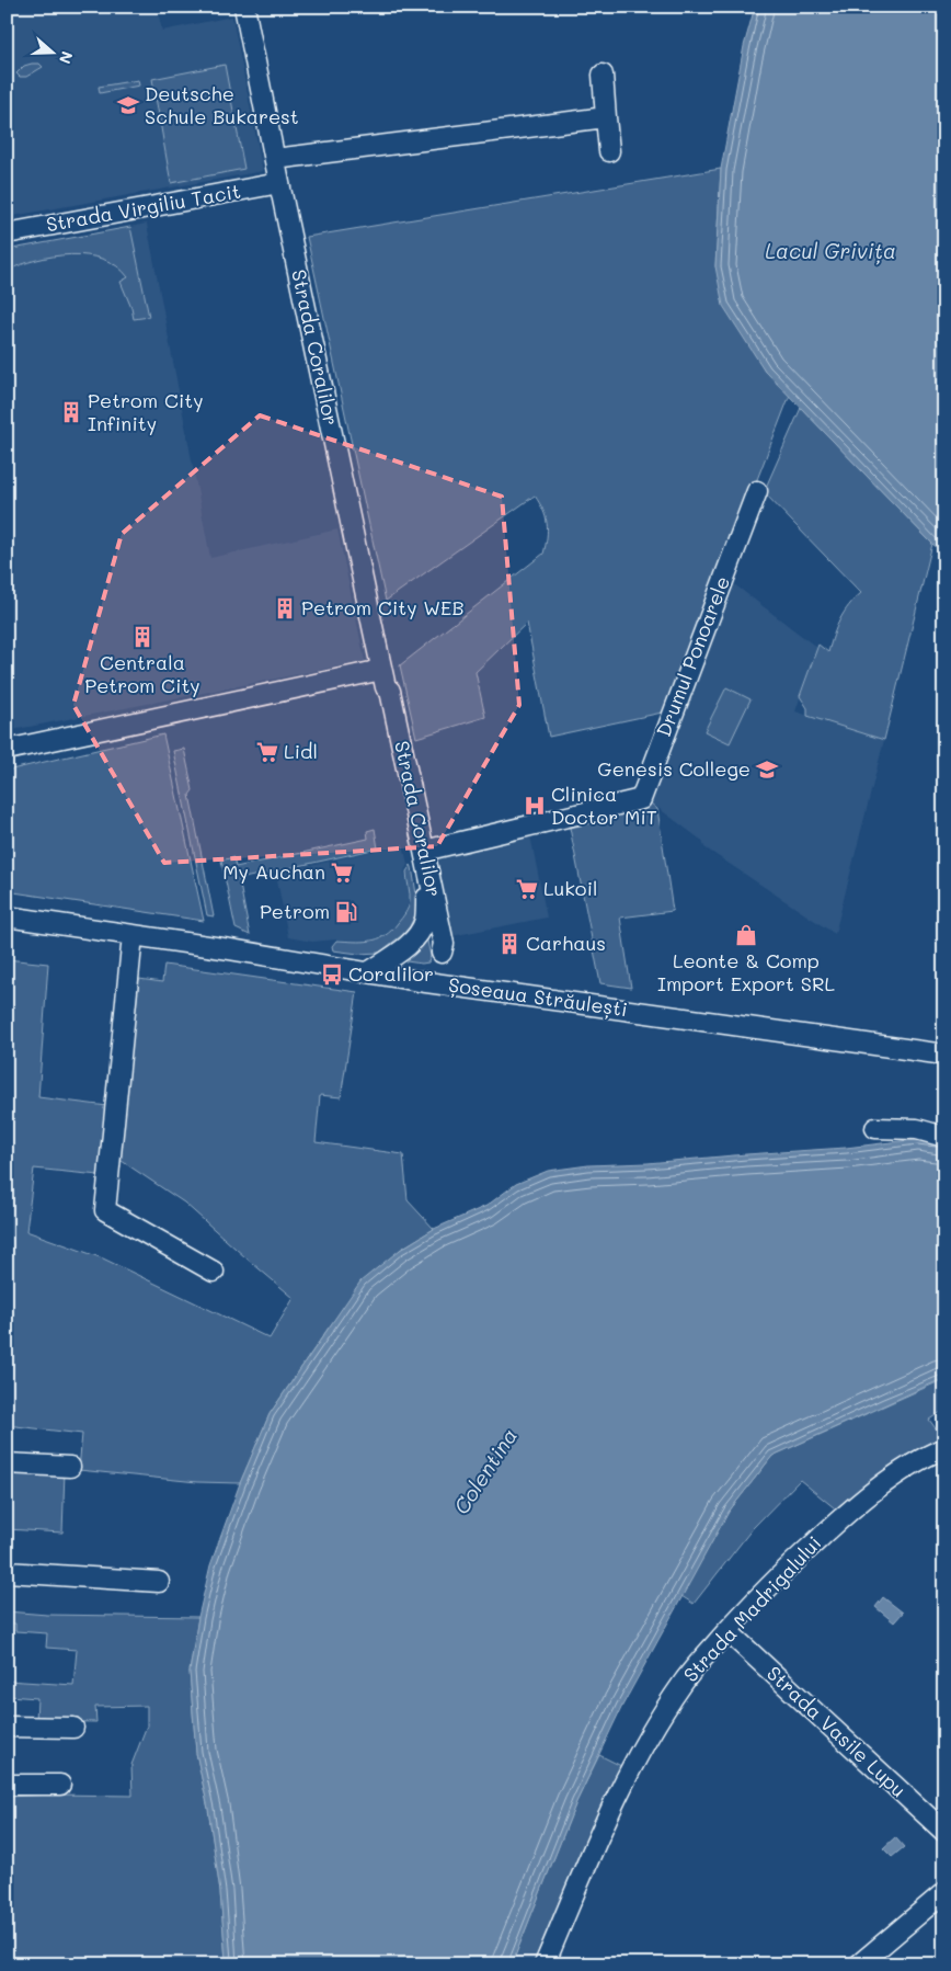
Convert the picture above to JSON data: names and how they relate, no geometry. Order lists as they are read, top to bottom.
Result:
{
  "streets": {
    "street": [
      "Strada Virgiliu Tacit",
      "Strada Coralilor",
      "Drumul Ponoarele",
      "Șoseaua Străulești",
      "Strada Madrigalului",
      "Strada Vasile Lupu"
    ]
  },
  "crossings": [
    ["Strada Virgiliu Tacit", "Strada Coralilor"],
    ["Strada Coralilor", "Drumul Ponoarele"],
    ["Strada Coralilor", "Șoseaua Străulești"],
    ["Strada Madrigalului", "Strada Vasile Lupu"]
  ],
  "water": ["Lacul Grivița", "Colentina"],
  "places": {
    "school or university": ["Deutsche Schule Bukarest", "Genesis College"],
    "building": [
      "Petrom City Infinity",
      "Petrom City WEB",
      "Centrala Petrom City",
      "Carhaus"
    ],
    "supermarket": ["Lidl", "My Auchan", "Lukoil"],
    "hospital": ["Clinica Doctor MiT"],
    "fuel station": ["Petrom"],
    "shop": ["Leonte & Comp Import Export SRL"],
    "bus stop": ["Coralilor"]
  },
  "north": "right"
}
